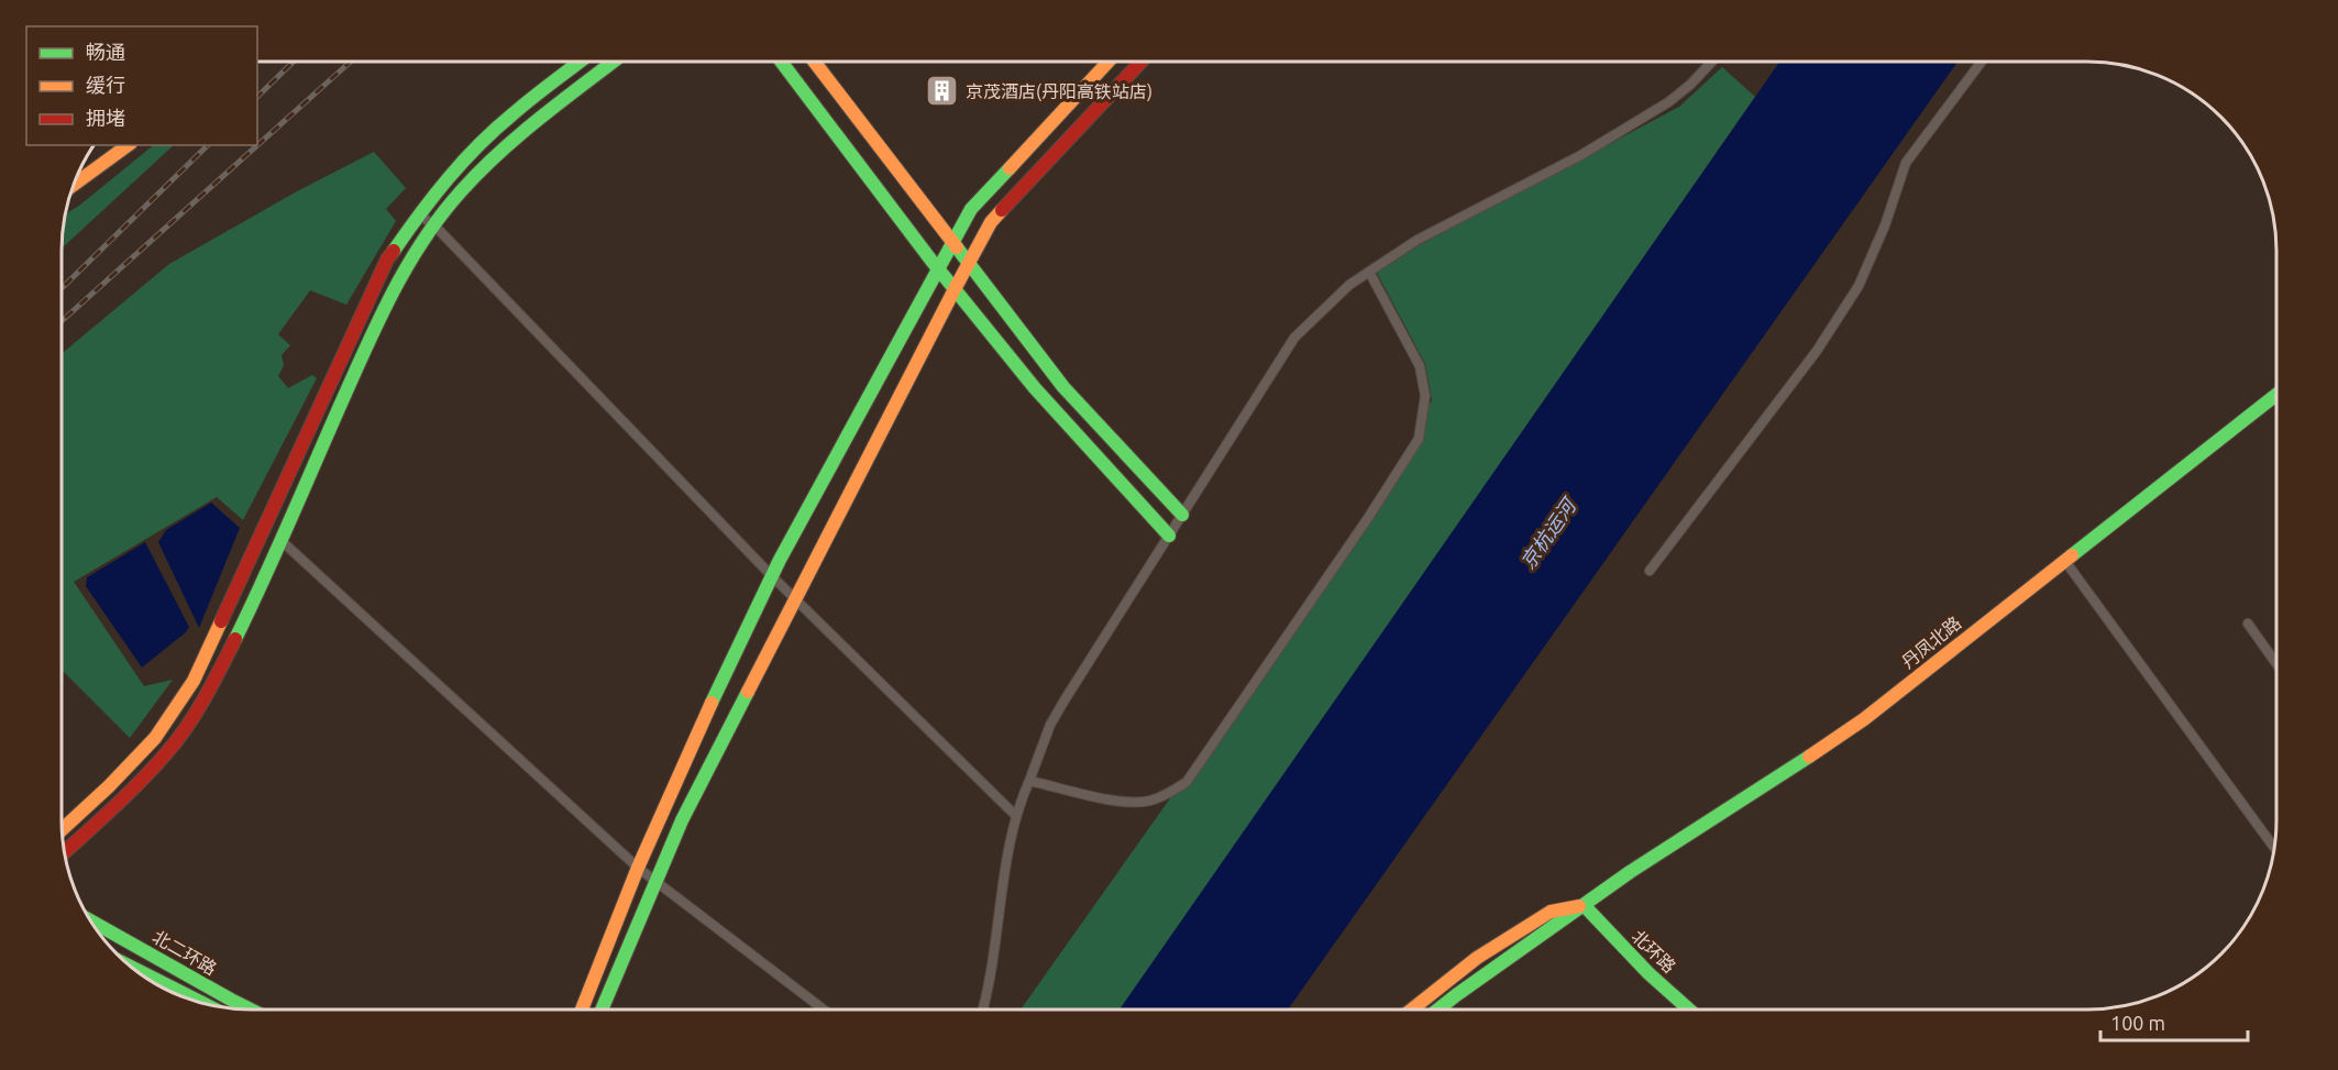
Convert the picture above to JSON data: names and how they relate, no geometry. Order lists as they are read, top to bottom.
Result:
{
  "streets": {
    "street": ["丹凤北路", "北环路", "北二环路"]
  },
  "crossings": [
    ["丹凤北路", "北环路"]
  ],
  "water": ["京杭运河"],
  "places": {
    "building": ["京茂酒店(丹阳高铁站店)"]
  },
  "legend": ["畅通", "缓行", "拥堵"],
  "scale_bar": "100 m"
}
